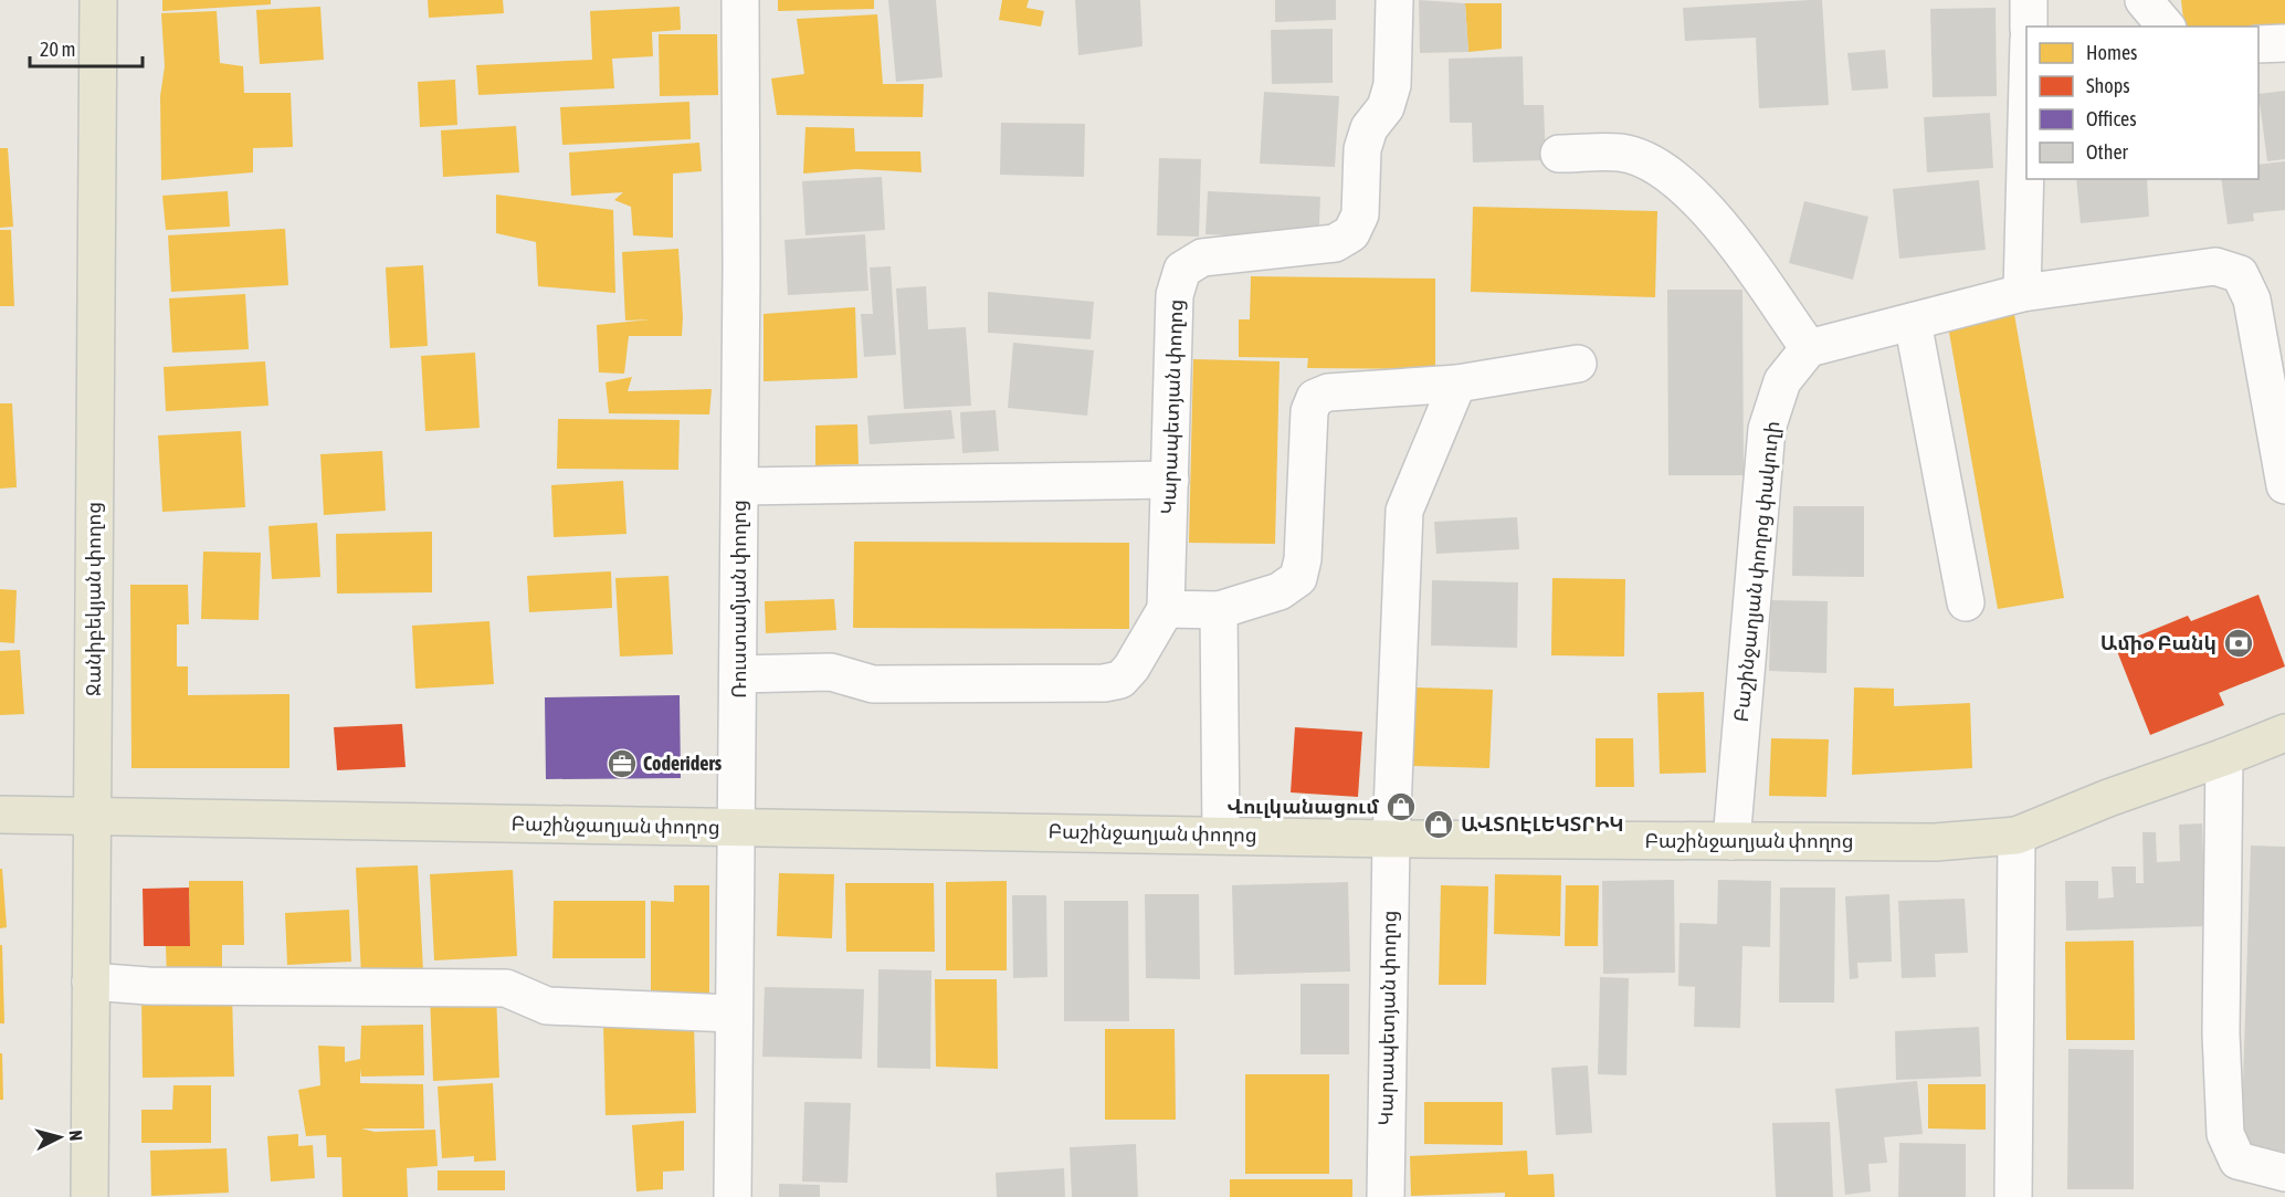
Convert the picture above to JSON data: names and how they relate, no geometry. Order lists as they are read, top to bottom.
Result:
{
  "streets": {
    "main road": ["Ջանիբեկյան փողոց", "Բաշինջաղյան փողոց"],
    "street": ["Կարապետյան փողոց", "Բաշինջաղյան փողոց փակուղի", "Ռուստամյան փողոց"]
  },
  "crossings": [
    ["Կարապետյան փողոց", "Բաշինջաղյան փողոց"],
    ["Բաշինջաղյան փողոց փակուղի", "Բաշինջաղյան փողոց"],
    ["Ջանիբեկյան փողոց", "Բաշինջաղյան փողոց"],
    ["Ռուստամյան փողոց", "Բաշինջաղյան փողոց"]
  ],
  "places": {
    "bank": ["Ամիօ Բանկ"],
    "office": ["Coderiders"],
    "shop": ["Վուլկանացում", "ԱՎՏՈԷԼԵԿՏՐԻԿ"]
  },
  "legend": [
    "Homes",
    "Shops",
    "Offices",
    "Other"
  ],
  "scale_bar": "20 m",
  "north": "right"
}
